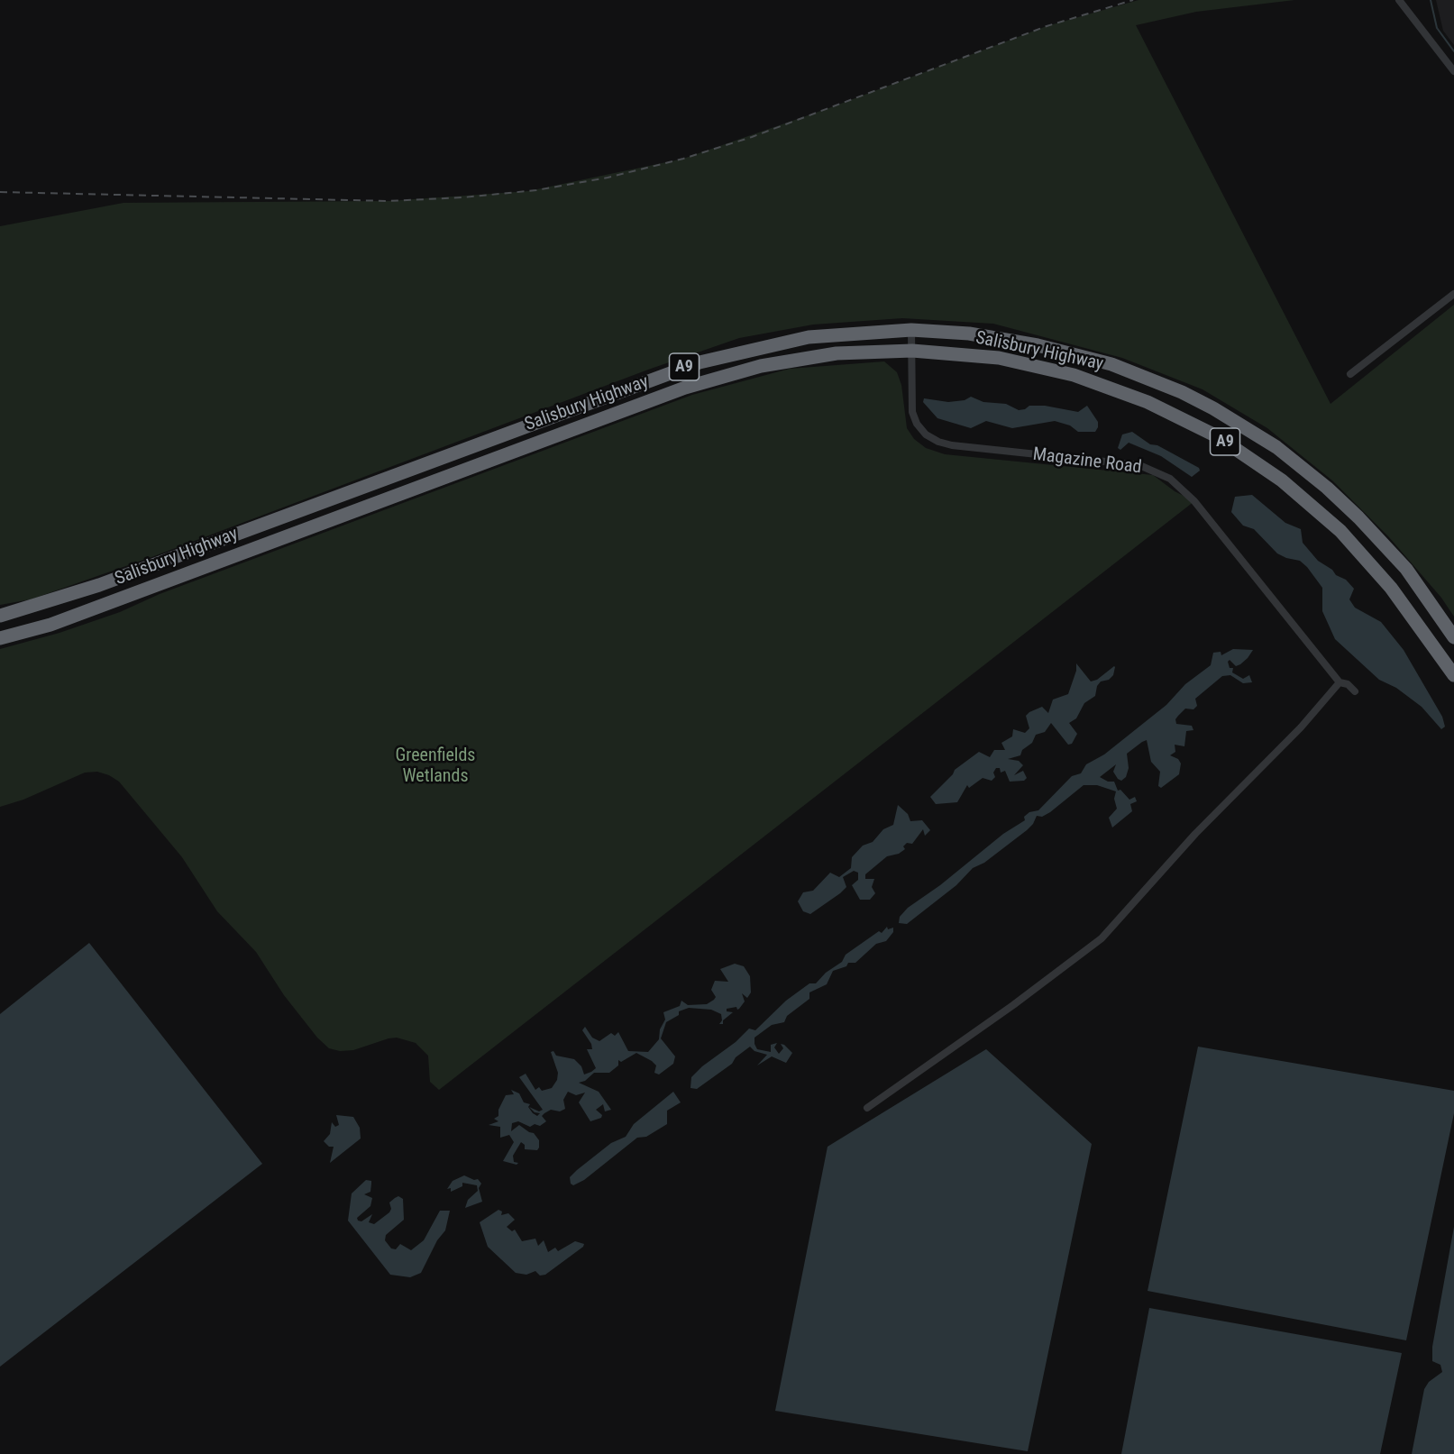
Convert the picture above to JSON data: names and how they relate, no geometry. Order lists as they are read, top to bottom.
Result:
{
  "streets": {
    "highway": ["Salisbury Highway", "A9"],
    "street": ["Magazine Road"]
  },
  "crossings": [
    ["Salisbury Highway", "Magazine Road"]
  ],
  "parks": ["Greenfields Wetlands"]
}
